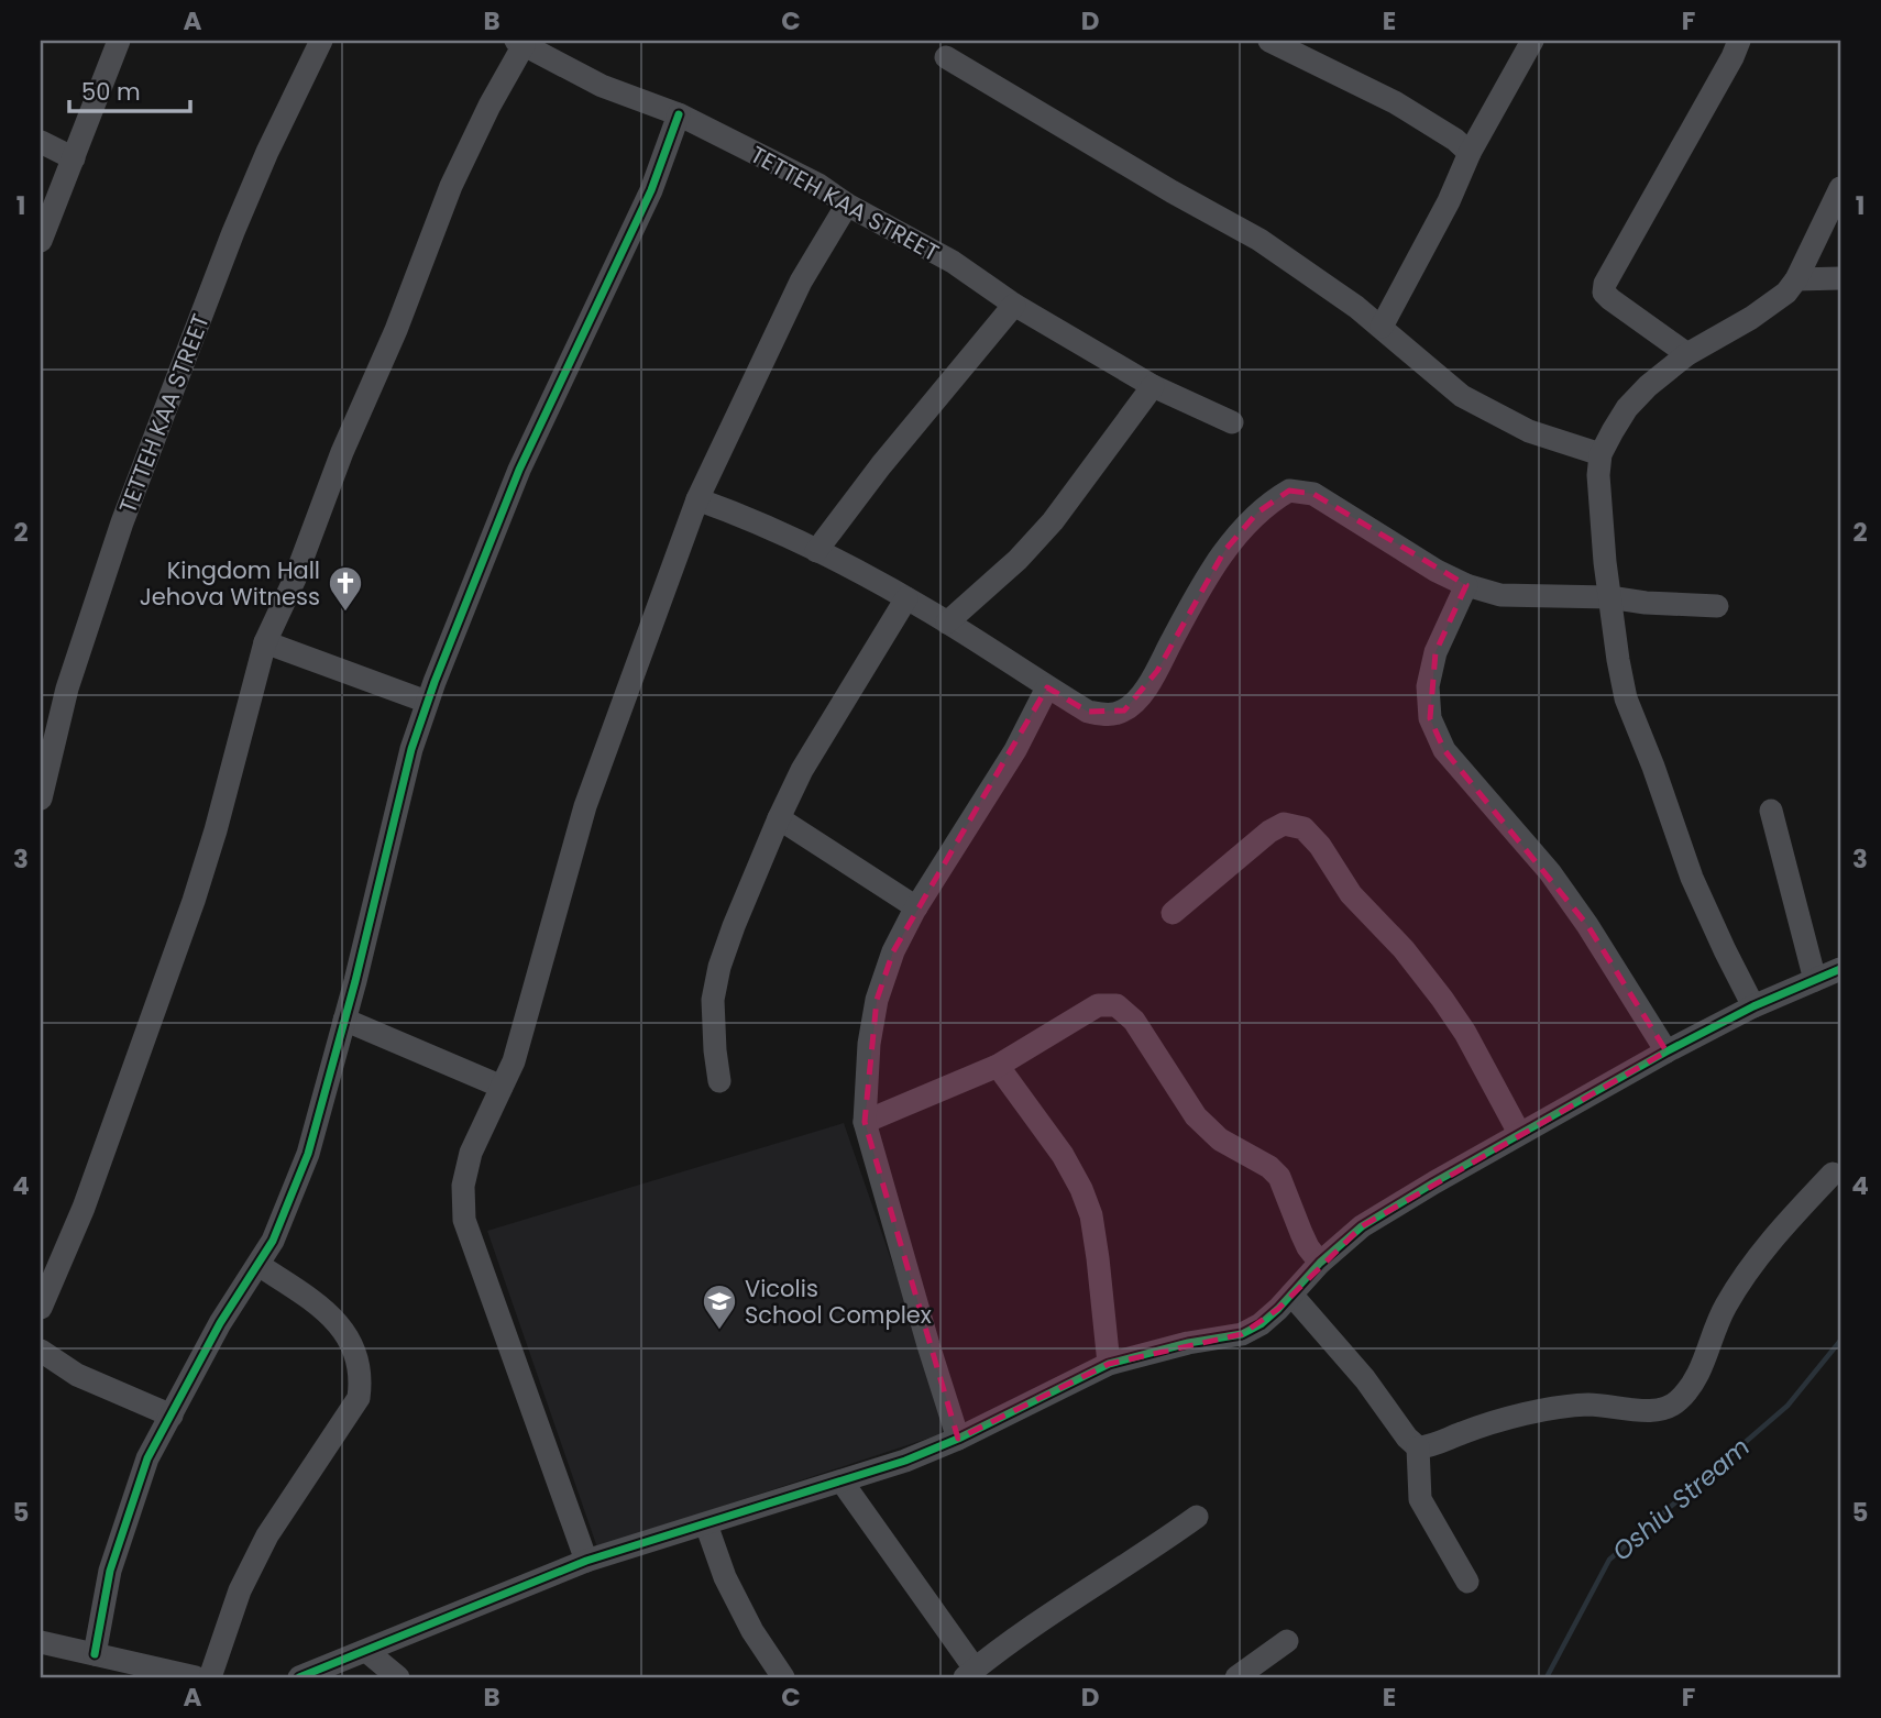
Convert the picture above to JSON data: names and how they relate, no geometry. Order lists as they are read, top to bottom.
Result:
{
  "streets": {
    "street": ["TETTEH KAA STREET"]
  },
  "water": ["Oshiu Stream"],
  "places": {
    "church": ["Kingdom Hall Jehova Witness"],
    "school or university": ["Vicolis School Complex"]
  },
  "scale_bar": "50 m",
  "grid": {
    "columns": [
      "A",
      "B",
      "C",
      "D",
      "E",
      "F"
    ],
    "rows": [
      "1",
      "2",
      "3",
      "4",
      "5"
    ]
  }
}
